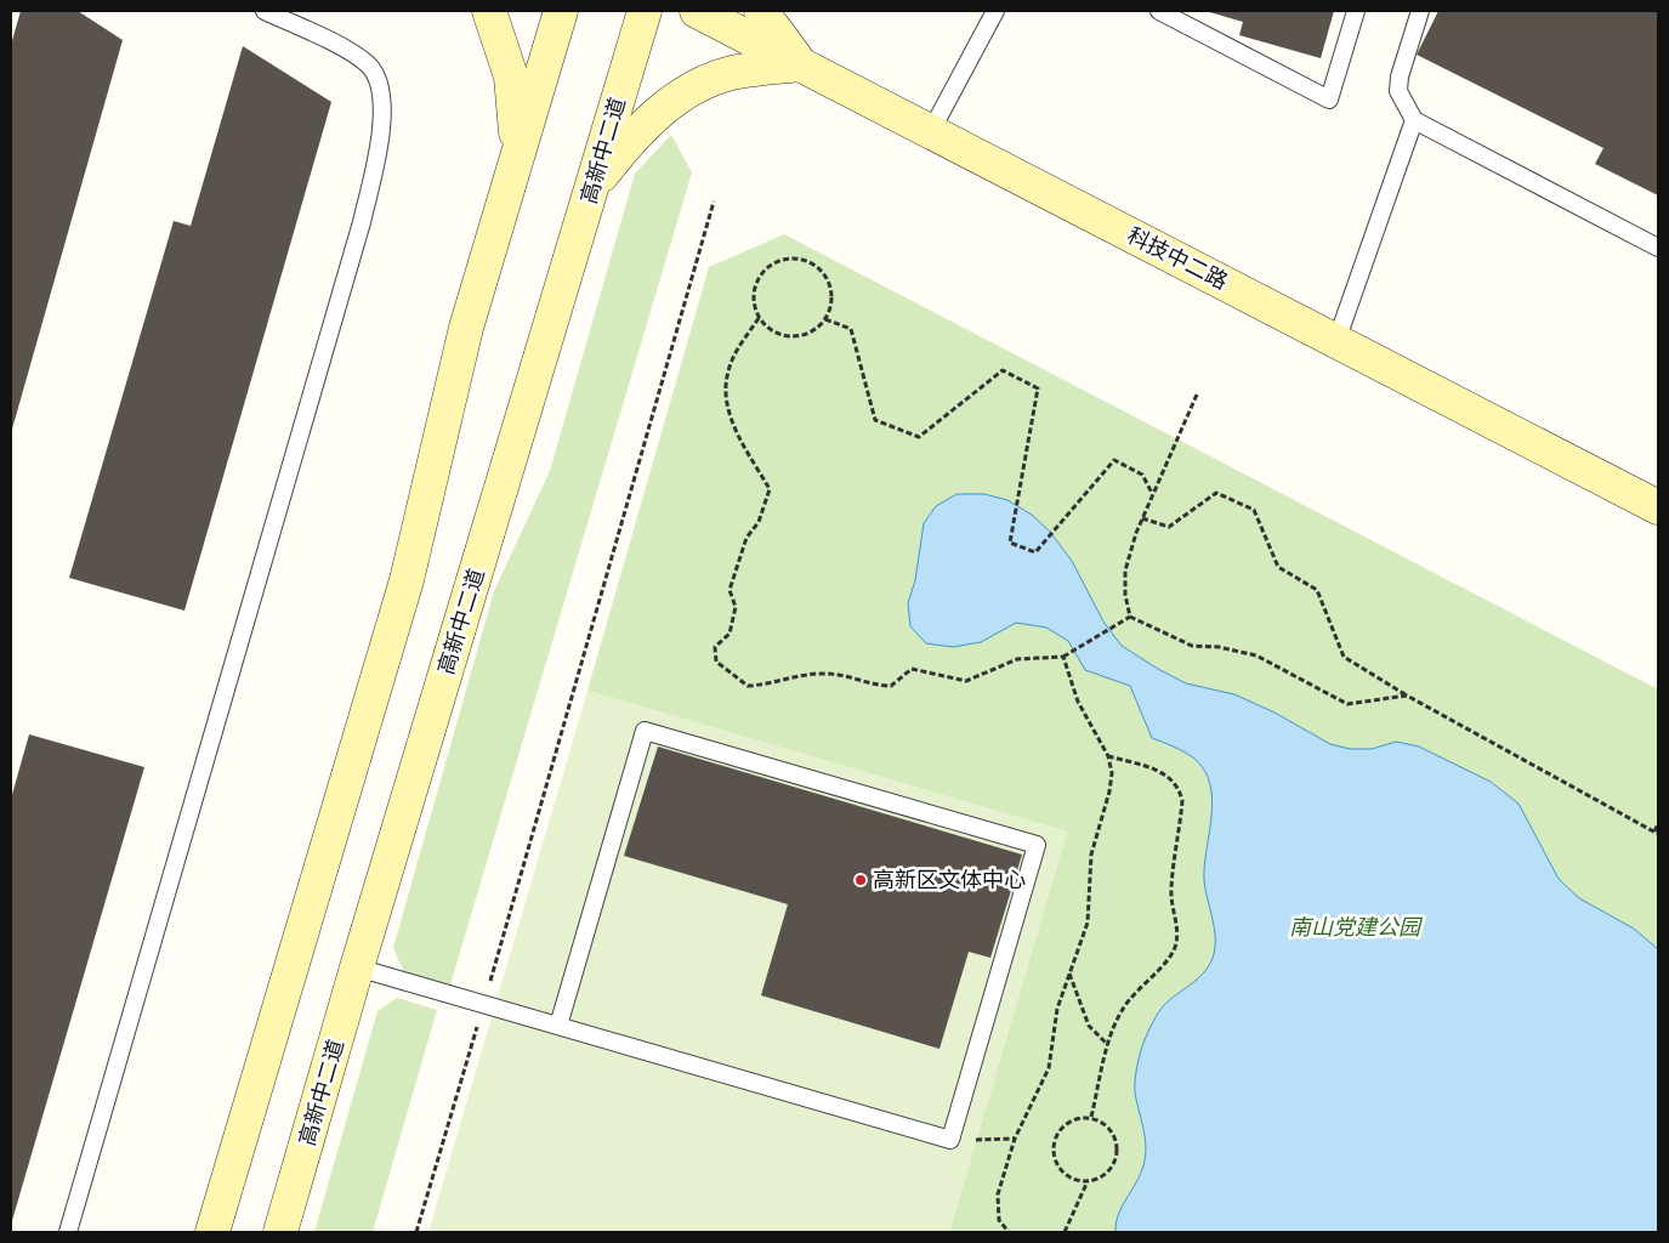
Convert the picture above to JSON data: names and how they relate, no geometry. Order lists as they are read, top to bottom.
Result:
{
  "streets": {
    "main road": ["高新中二道", "科技中二路"]
  },
  "parks": ["南山党建公园"],
  "places": ["高新区文体中心"]
}
